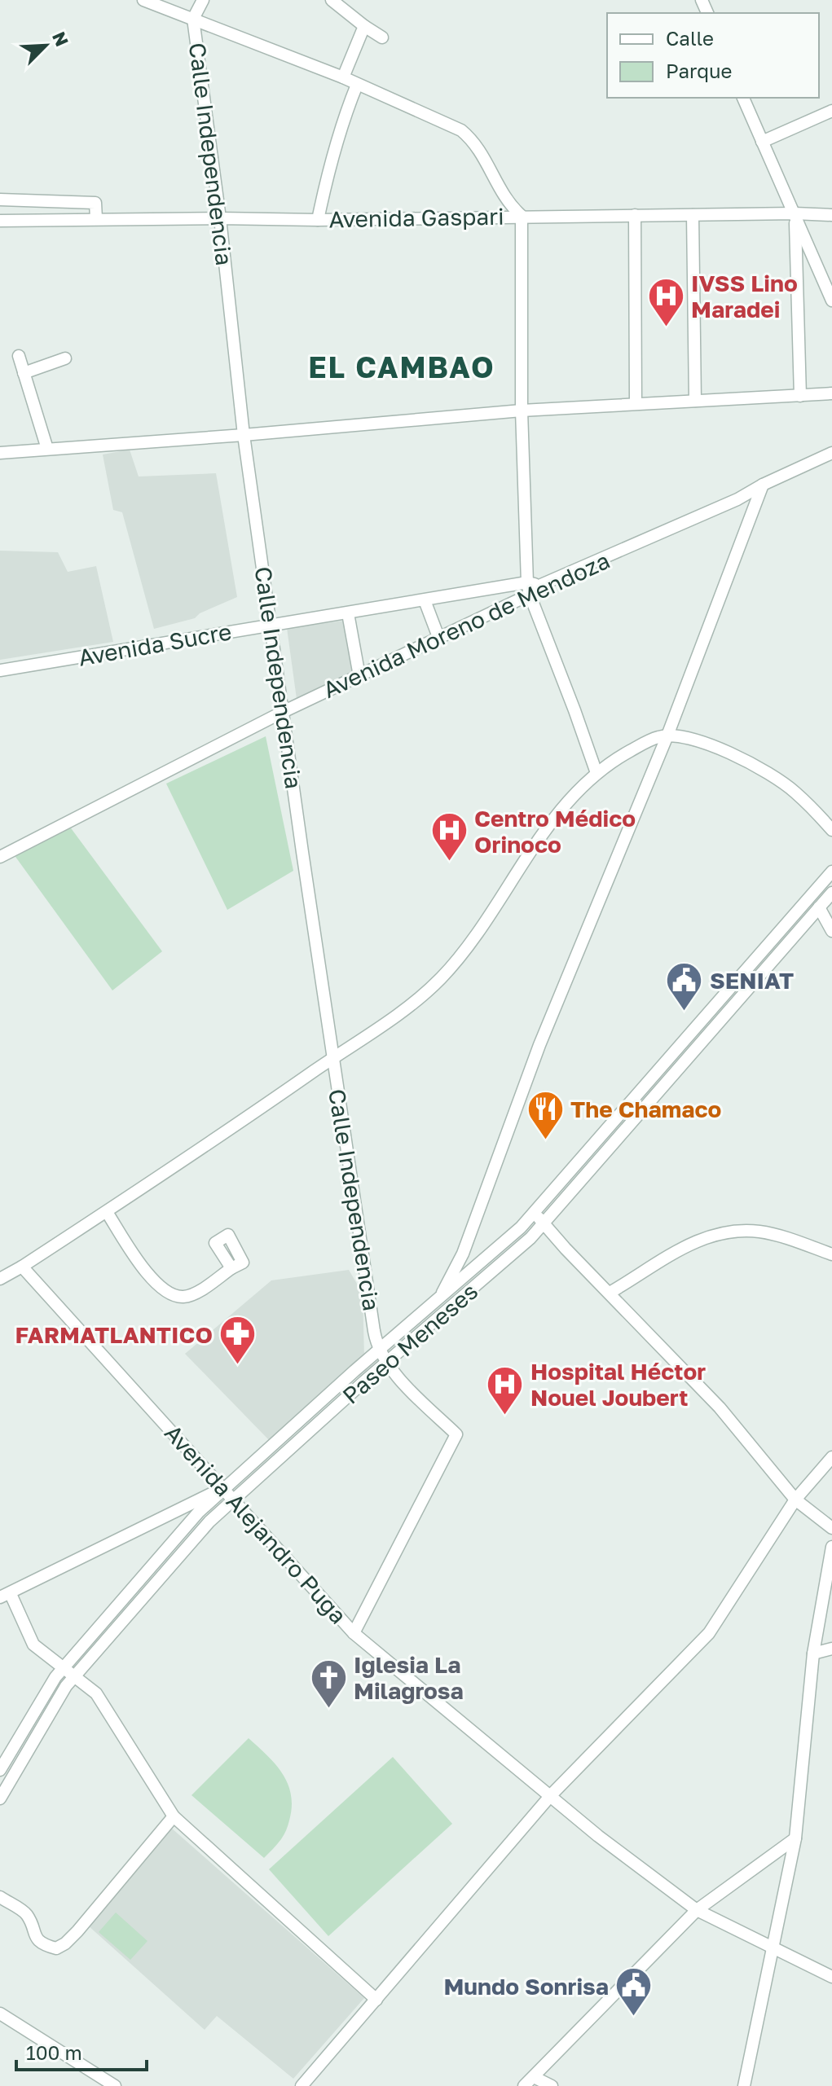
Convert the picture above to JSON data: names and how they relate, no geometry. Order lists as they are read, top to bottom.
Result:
{
  "streets": {
    "street": [
      "Calle Independencia",
      "Avenida Gaspari",
      "Avenida Moreno de Mendoza",
      "Avenida Sucre",
      "Paseo Meneses",
      "Avenida Alejandro Puga"
    ]
  },
  "crossings": [
    ["Calle Independencia", "Avenida Gaspari"],
    ["Calle Independencia", "Avenida Moreno de Mendoza"],
    ["Calle Independencia", "Avenida Sucre"],
    ["Calle Independencia", "Paseo Meneses"],
    ["Avenida Moreno de Mendoza", "Avenida Sucre"],
    ["Paseo Meneses", "Avenida Alejandro Puga"]
  ],
  "districts": ["EL CAMBAO"],
  "places": {
    "hospital": ["IVSS Lino Maradei", "Centro Médico Orinoco", "Hospital Héctor Nouel Joubert"],
    "public building": ["SENIAT", "Mundo Sonrisa"],
    "restaurant": ["The Chamaco"],
    "pharmacy": ["FARMATLANTICO"],
    "church": ["Iglesia La Milagrosa"]
  },
  "legend": ["Calle", "Parque"],
  "scale_bar": "100 m",
  "north": "top right"
}
